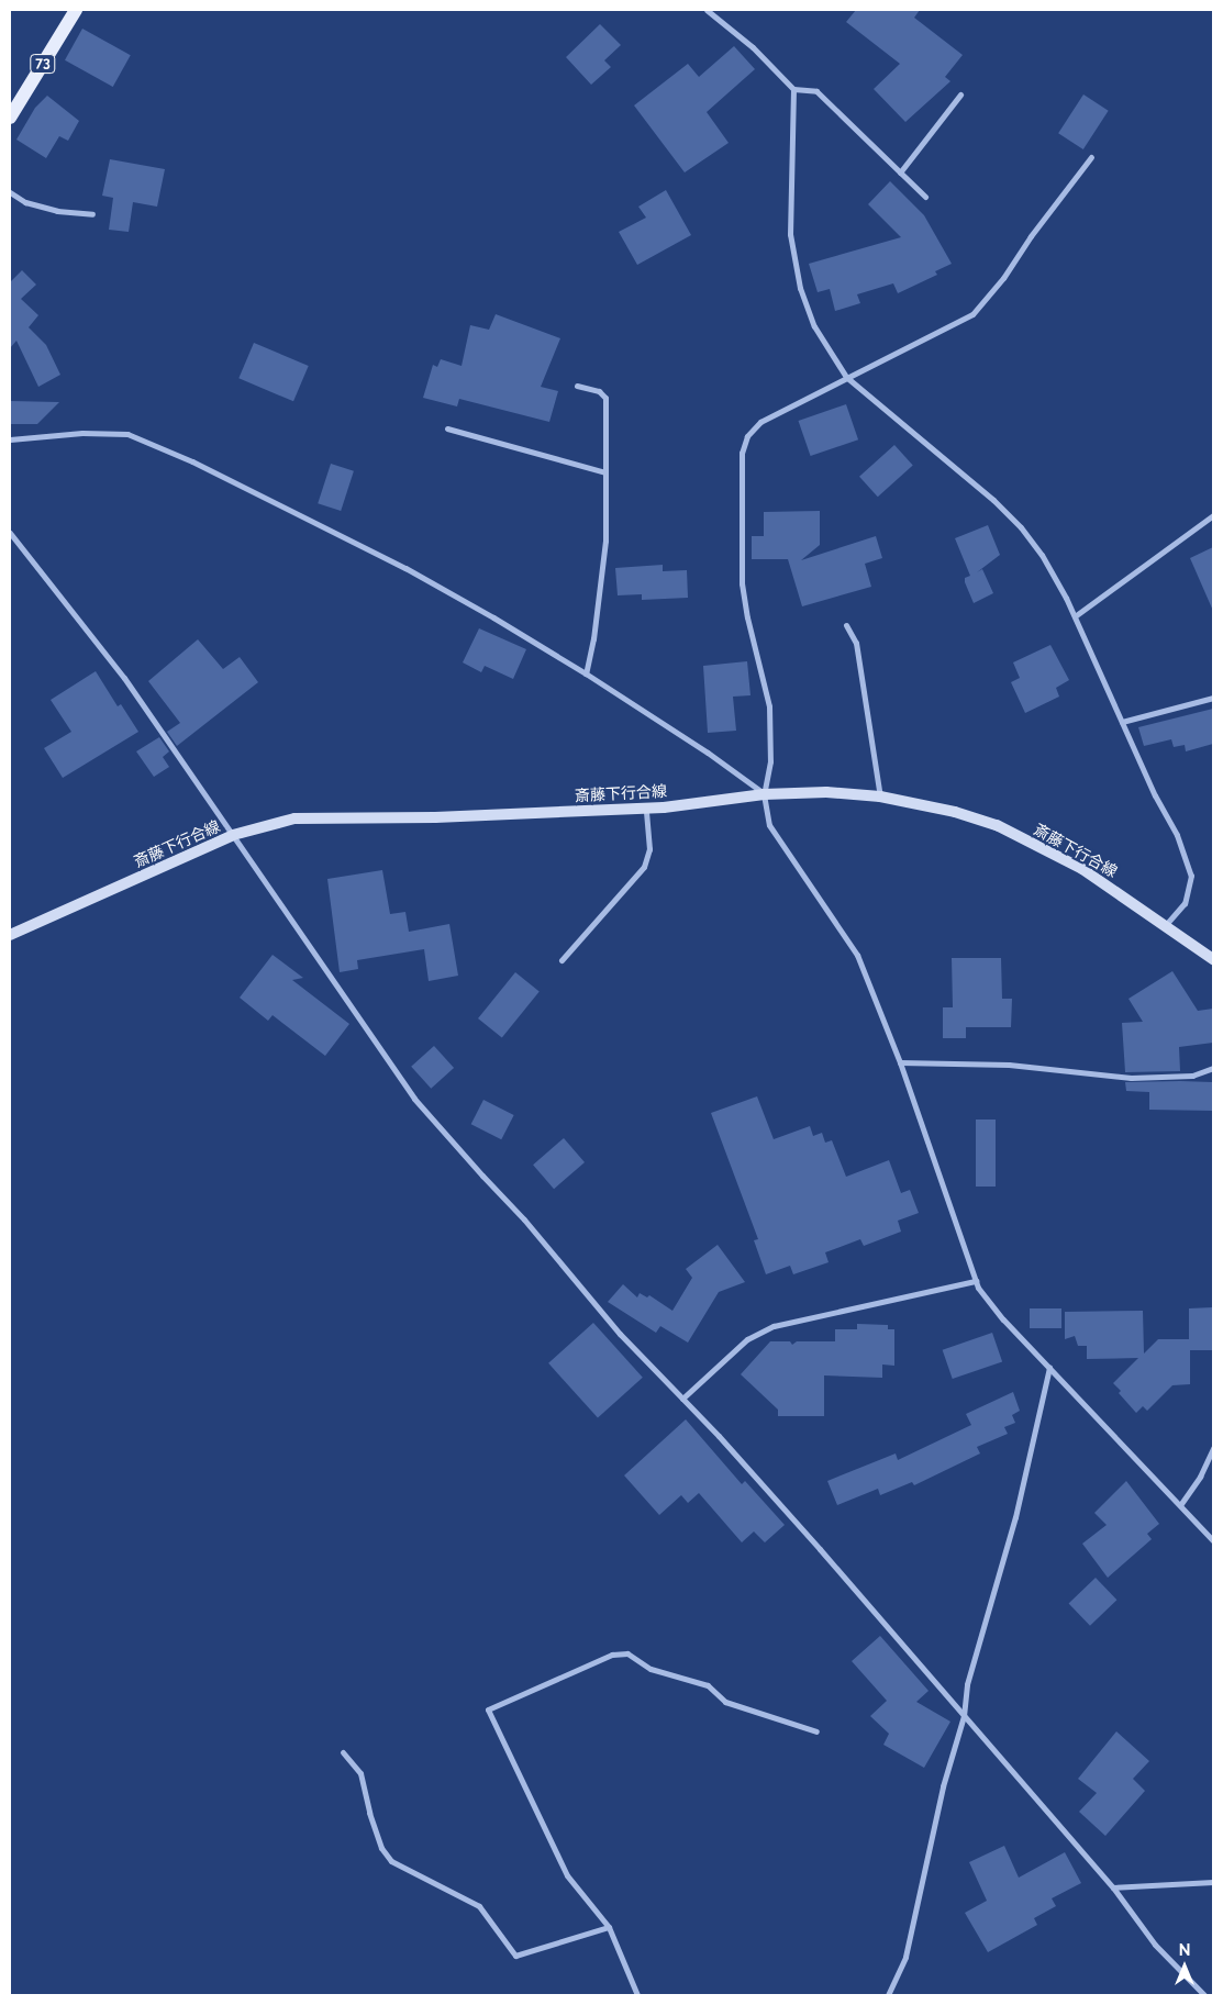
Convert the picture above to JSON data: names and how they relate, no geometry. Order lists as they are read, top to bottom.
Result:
{
  "streets": {
    "main road": ["73", "斎藤下行合線"]
  },
  "north": "top"
}
